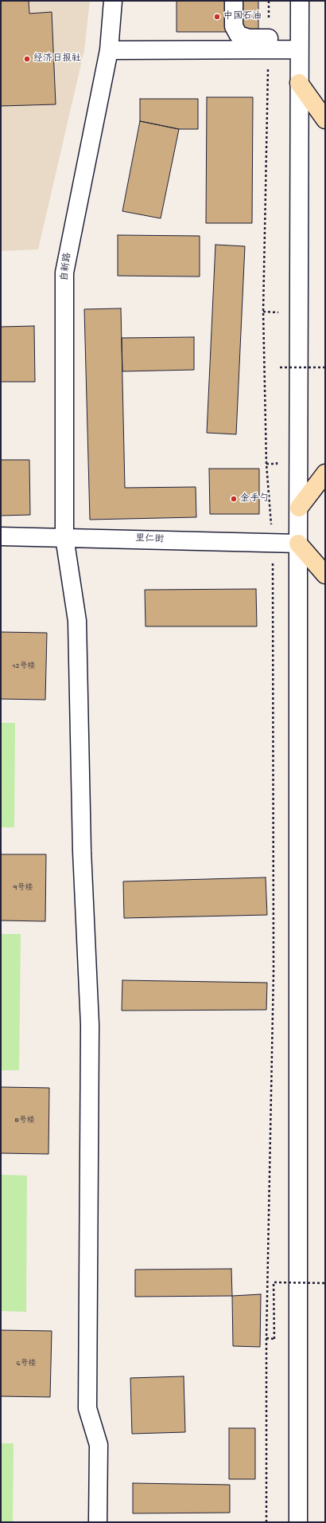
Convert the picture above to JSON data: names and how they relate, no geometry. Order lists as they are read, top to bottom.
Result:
{
  "streets": {
    "street": ["自新路", "里仁街"]
  },
  "crossings": [
    ["自新路", "里仁街"]
  ],
  "places": ["中国石油", "经济日报社", "金手勺"],
  "house_numbers": [
    "12号楼",
    "9号楼",
    "8号楼",
    "6号楼"
  ]
}
